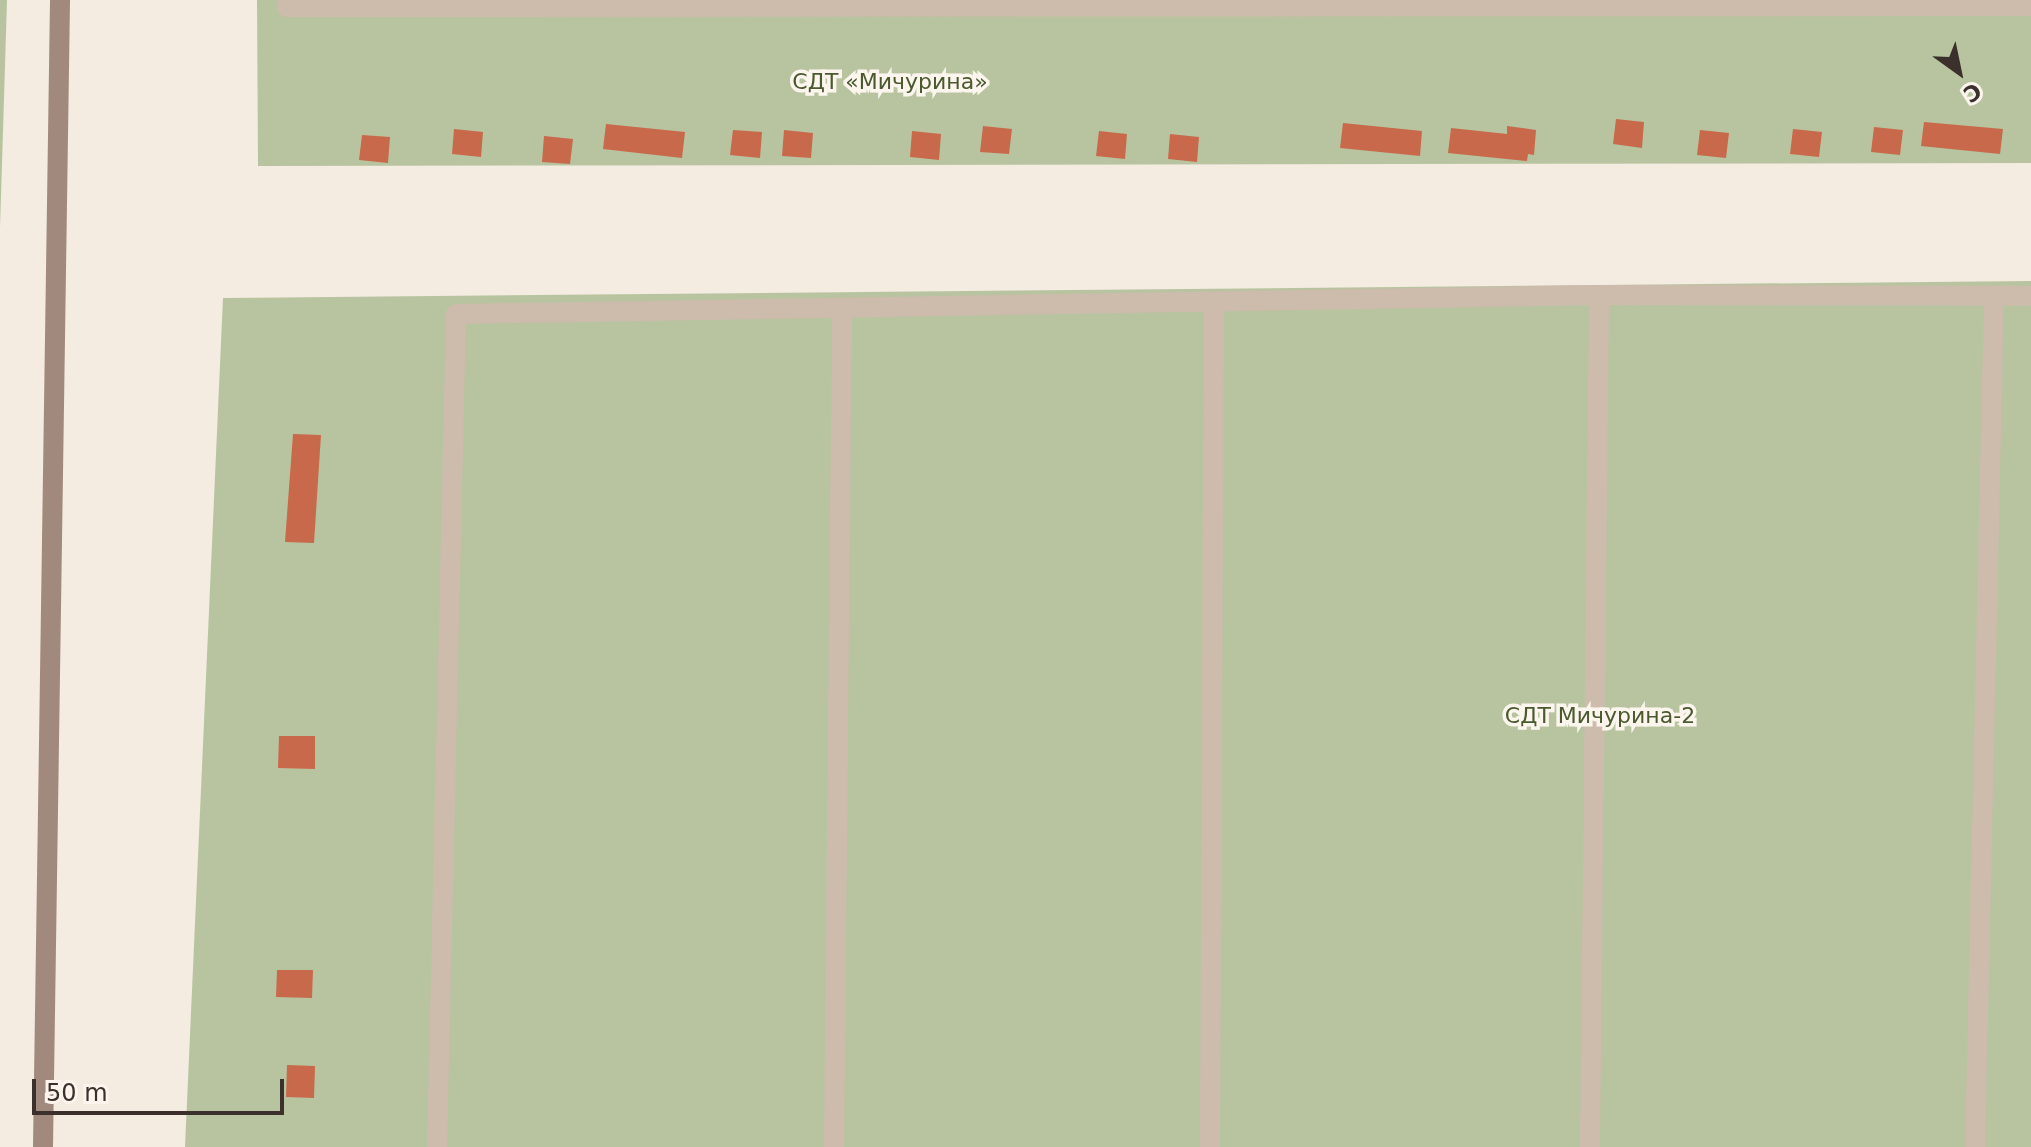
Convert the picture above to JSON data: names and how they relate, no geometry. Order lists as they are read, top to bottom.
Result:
{
  "parks": ["СДТ «Мичурина»", "СДТ Мичурина-2"],
  "scale_bar": "50 m",
  "north": "bottom right"
}
